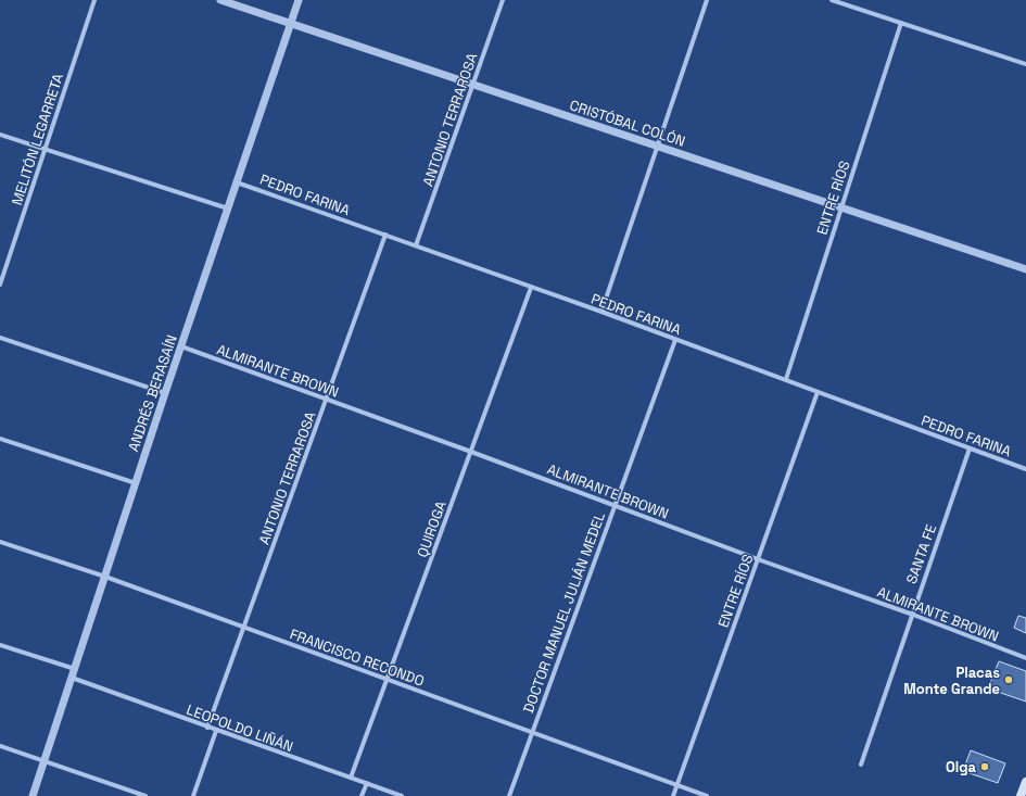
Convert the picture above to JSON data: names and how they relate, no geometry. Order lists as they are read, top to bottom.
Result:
{
  "streets": {
    "street": [
      "ANTONIO TERRAROSA",
      "CRISTÓBAL COLÓN",
      "MELITÓN LEGARRETA",
      "PEDRO FARINA",
      "ENTRE RÍOS",
      "ALMIRANTE BROWN",
      "ANDRÉS BERASAÍN",
      "QUIROGA",
      "SANTA FE",
      "DOCTOR MANUEL JULIÁN MEDEL",
      "FRANCISCO RECONDO",
      "LEOPOLDO LIÑÁN"
    ]
  },
  "crossings": [
    ["ANTONIO TERRAROSA", "CRISTÓBAL COLÓN"],
    ["ANTONIO TERRAROSA", "PEDRO FARINA"],
    ["ANTONIO TERRAROSA", "ALMIRANTE BROWN"],
    ["ANTONIO TERRAROSA", "FRANCISCO RECONDO"],
    ["ANTONIO TERRAROSA", "LEOPOLDO LIÑÁN"],
    ["CRISTÓBAL COLÓN", "ENTRE RÍOS"],
    ["CRISTÓBAL COLÓN", "ANDRÉS BERASAÍN"],
    ["PEDRO FARINA", "ENTRE RÍOS"],
    ["PEDRO FARINA", "ANDRÉS BERASAÍN"],
    ["PEDRO FARINA", "QUIROGA"],
    ["PEDRO FARINA", "SANTA FE"],
    ["PEDRO FARINA", "DOCTOR MANUEL JULIÁN MEDEL"],
    ["ENTRE RÍOS", "ALMIRANTE BROWN"],
    ["ENTRE RÍOS", "FRANCISCO RECONDO"],
    ["ALMIRANTE BROWN", "ANDRÉS BERASAÍN"],
    ["ALMIRANTE BROWN", "QUIROGA"],
    ["ALMIRANTE BROWN", "SANTA FE"],
    ["ALMIRANTE BROWN", "DOCTOR MANUEL JULIÁN MEDEL"],
    ["ANDRÉS BERASAÍN", "FRANCISCO RECONDO"],
    ["ANDRÉS BERASAÍN", "LEOPOLDO LIÑÁN"],
    ["QUIROGA", "FRANCISCO RECONDO"],
    ["QUIROGA", "LEOPOLDO LIÑÁN"],
    ["DOCTOR MANUEL JULIÁN MEDEL", "FRANCISCO RECONDO"]
  ],
  "places": ["Placas Monte Grande", "Olga"]
}
